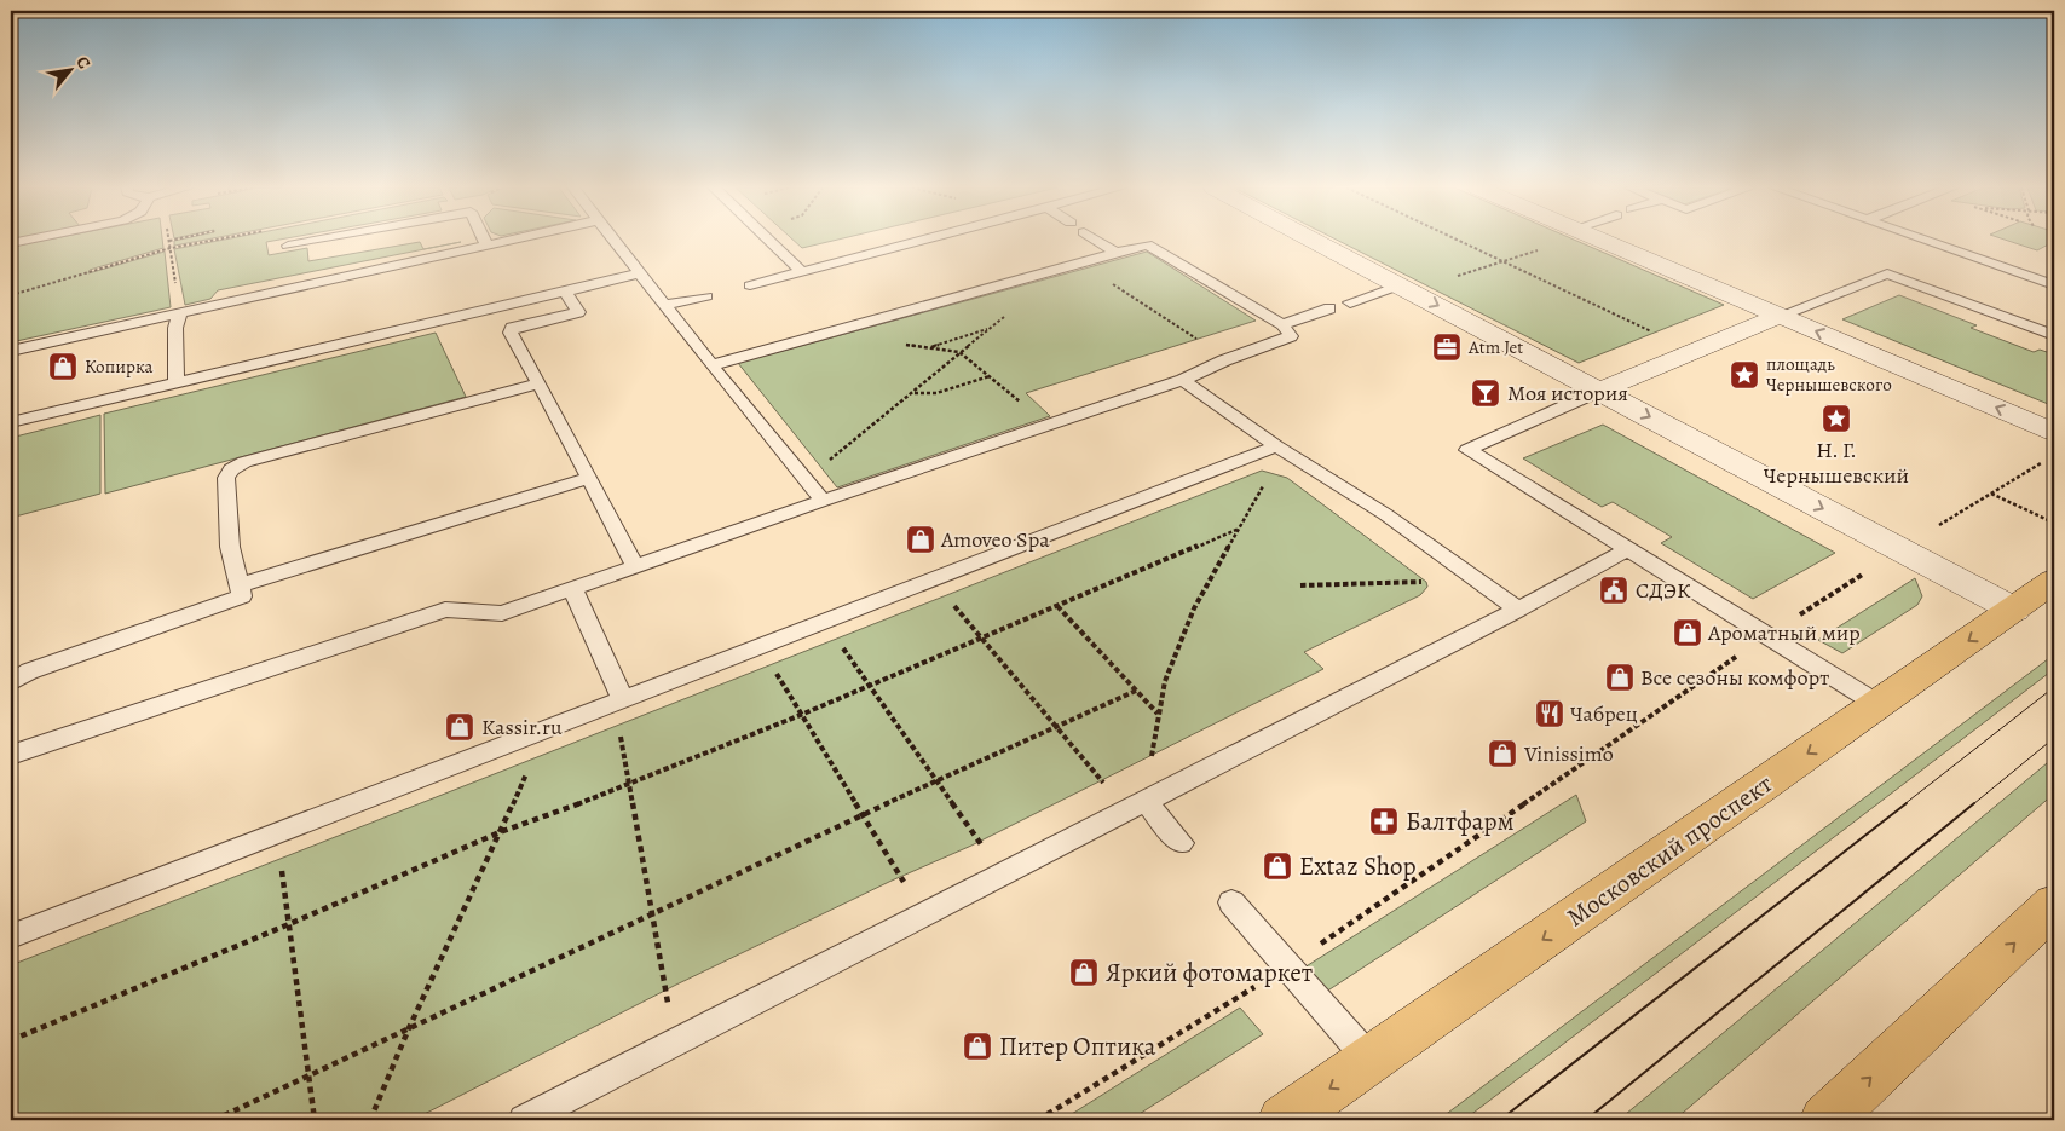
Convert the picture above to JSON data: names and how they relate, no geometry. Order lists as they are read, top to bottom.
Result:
{
  "streets": {
    "main road": ["Московский проспект"]
  },
  "one_way": ["Московский проспект"],
  "places": {
    "office": ["Atm Jet"],
    "shop": [
      "Копирка",
      "Amoveo Spa",
      "Ароматный мир",
      "Все сезоны комфорт",
      "Kassir.ru",
      "Vinissimo",
      "Extaz Shop",
      "Яркий фотомаркет",
      "Питер Оптика"
    ],
    "place": ["площадь Чернышевского", "Н. Г. Чернышевский"],
    "bar": ["Моя история"],
    "public building": ["СДЭК"],
    "restaurant": ["Чабрец"],
    "pharmacy": ["Балтфарм"]
  },
  "north": "top right"
}
